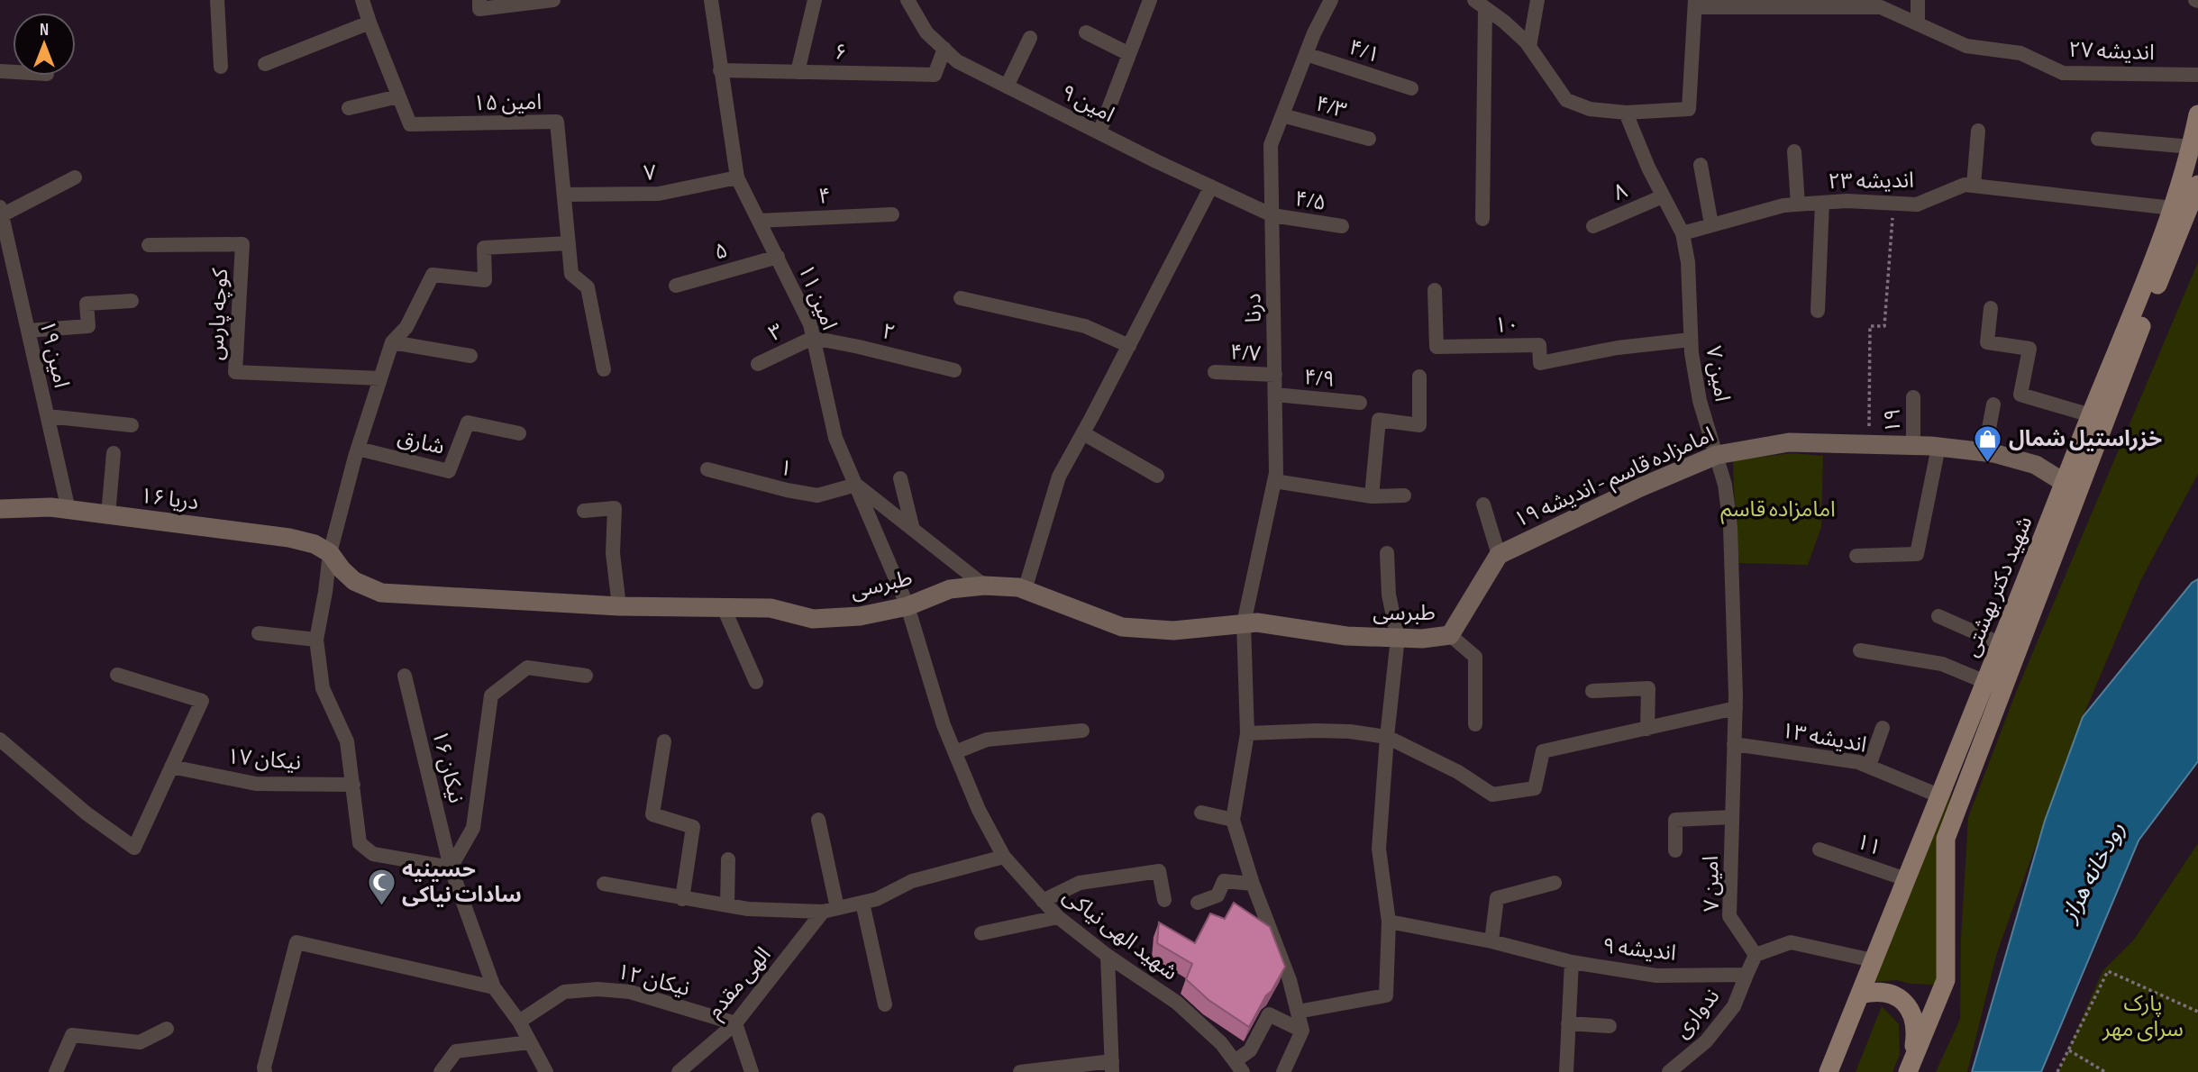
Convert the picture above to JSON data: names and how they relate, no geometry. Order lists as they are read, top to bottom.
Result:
{
  "streets": {
    "main road": ["شهید دکتر بهشتی"],
    "street": [
      "۴/۱",
      "اندیشه ۲۷",
      "۶",
      "امین ۱۵",
      "امین ۹",
      "۴/۳",
      "۷",
      "اندیشه ۲۳",
      "۸",
      "۴",
      "۴/۵",
      "۵",
      "امین ۱۱",
      "درنا",
      "کوچه پارس",
      "۱۰",
      "۳",
      "۲",
      "۴/۷",
      "امین ۱۹",
      "امین ۷",
      "۴/۹",
      "۱۹",
      "شارق",
      "۱",
      "امامزاده قاسم - اندیشه ۱۹",
      "دریا ۱۶",
      "طبرسی",
      "اندیشه ۱۳",
      "نیکان ۱۷",
      "نیکان ۱۶",
      "۱۱",
      "شهید الهی نیاکی",
      "اندیشه ۹",
      "نیکان ۱۲",
      "الهی مقدم",
      "ندواری"
    ]
  },
  "crossings": [
    ["۴/۱", "درنا"],
    ["۶", "امین ۹"],
    ["۶", "امین ۱۱"],
    ["امین ۱۵", "۷"],
    ["امین ۹", "۴/۵"],
    ["امین ۹", "درنا"],
    ["۴/۳", "درنا"],
    ["۷", "امین ۱۱"],
    ["اندیشه ۲۳", "امین ۷"],
    ["اندیشه ۲۳", "شهید دکتر بهشتی"],
    ["۸", "امین ۷"],
    ["۴", "امین ۱۱"],
    ["۴/۵", "درنا"],
    ["۵", "امین ۱۱"],
    ["امین ۱۱", "۳"],
    ["امین ۱۱", "۲"],
    ["امین ۱۱", "۱"],
    ["امین ۱۱", "طبرسی"],
    ["امین ۱۱", "شهید الهی نیاکی"],
    ["درنا", "۴/۷"],
    ["درنا", "۴/۹"],
    ["درنا", "طبرسی"],
    ["۱۰", "امین ۷"],
    ["۳", "۲"],
    ["امین ۱۹", "دریا ۱۶"],
    ["امین ۷", "امامزاده قاسم - اندیشه ۱۹"],
    ["امین ۷", "اندیشه ۱۳"],
    ["۱۹", "امامزاده قاسم - اندیشه ۱۹"],
    ["امامزاده قاسم - اندیشه ۱۹", "طبرسی"],
    ["امامزاده قاسم - اندیشه ۱۹", "شهید دکتر بهشتی"],
    ["دریا ۱۶", "طبرسی"],
    ["طبرسی", "شهید الهی نیاکی"],
    ["شهید دکتر بهشتی", "اندیشه ۱۳"],
    ["شهید دکتر بهشتی", "۱۱"],
    ["نیکان ۱۶", "نیکان ۱۲"],
    ["اندیشه ۹", "ندواری"],
    ["نیکان ۱۲", "الهی مقدم"]
  ],
  "water": ["رودخانه هراز"],
  "parks": ["امامزاده قاسم", "پارک سرای مهر"],
  "places": {
    "shop": ["خزراستیل شمال"],
    "mosque": ["حسینیه سادات نیاکی"]
  },
  "north": "top"
}
